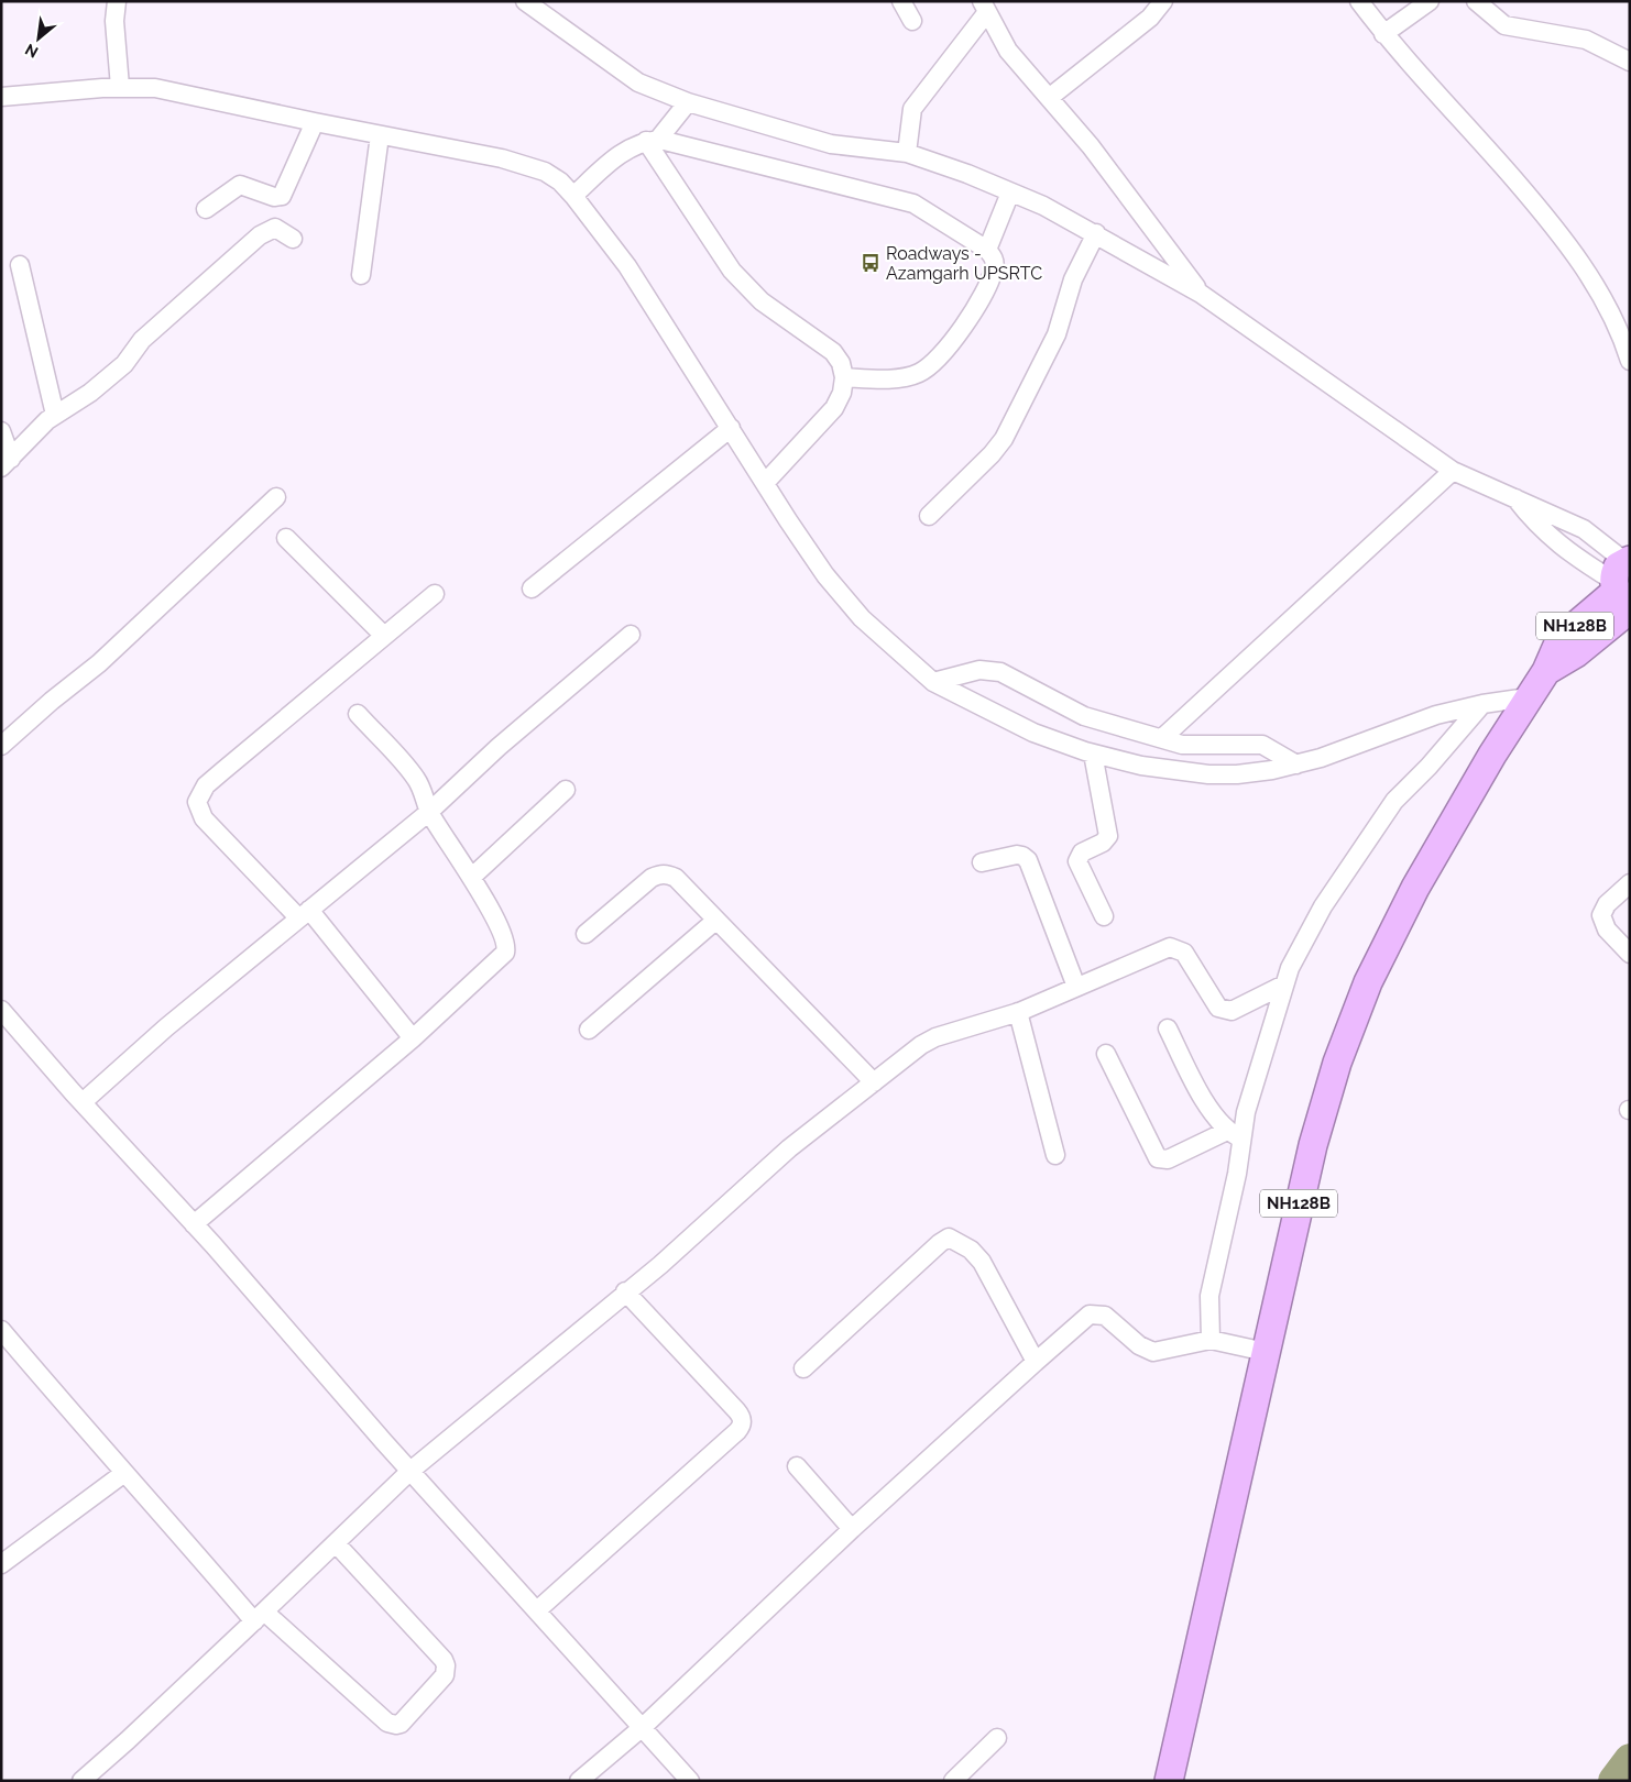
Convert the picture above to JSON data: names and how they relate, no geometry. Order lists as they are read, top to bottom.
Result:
{
  "streets": {
    "highway": ["NH128B"]
  },
  "places": {
    "bus stop": ["Roadways - Azamgarh UPSRTC"]
  },
  "north": "bottom left"
}
